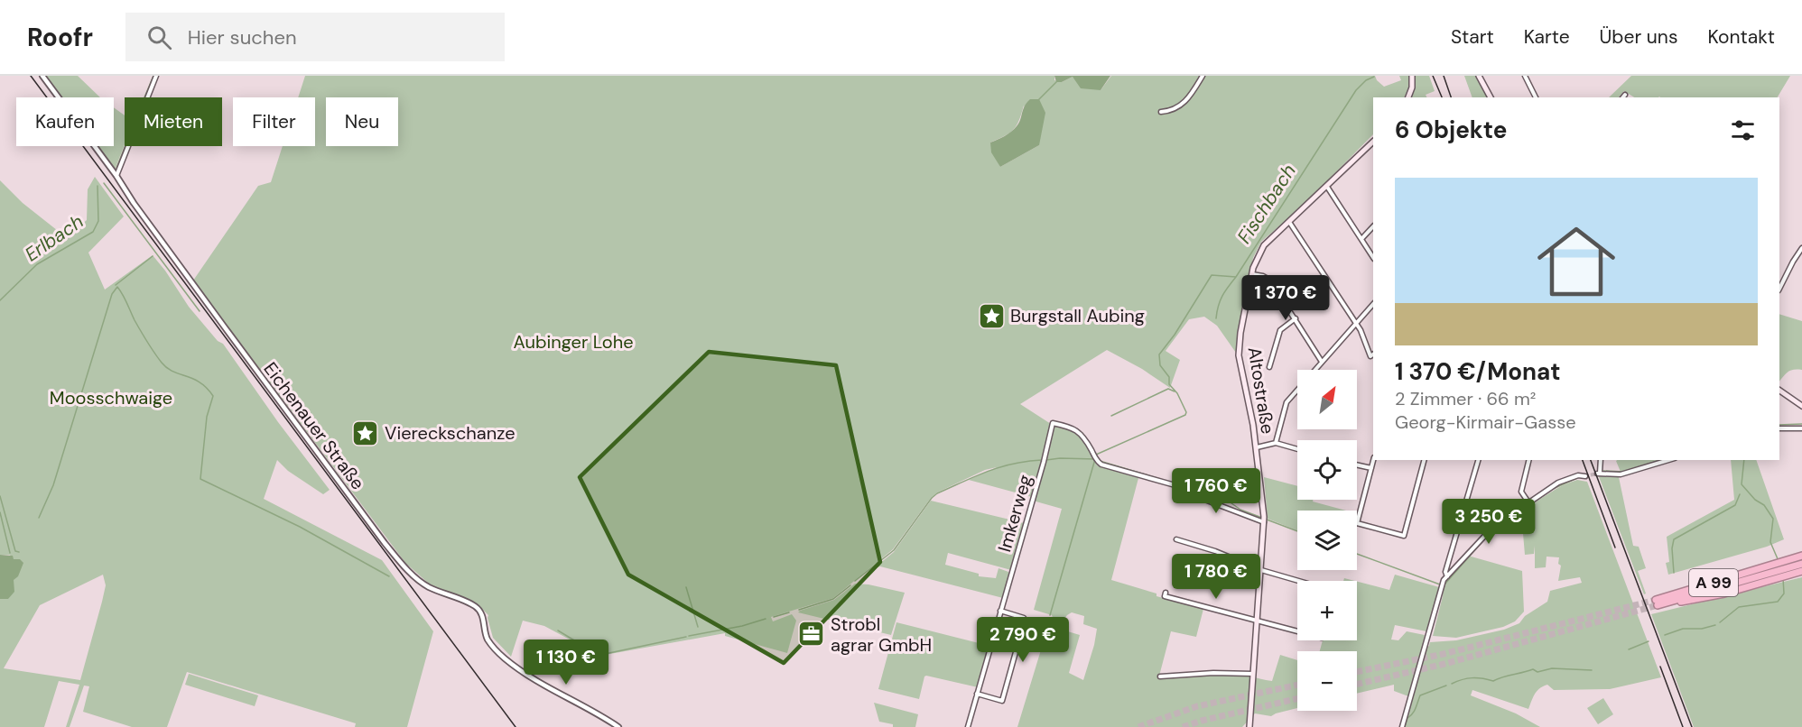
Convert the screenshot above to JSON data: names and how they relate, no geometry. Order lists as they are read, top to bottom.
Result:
{
  "streets": {
    "highway": ["A 99"],
    "main road": ["Altostraße"],
    "street": ["Eichenauer Straße", "Imkerweg"]
  },
  "crossings": [
    ["Altostraße", "Imkerweg"]
  ],
  "water": ["Fischbach", "Erlbach"],
  "parks": ["Aubinger Lohe", "Moosschwaige"],
  "places": {
    "place": ["Burgstall Aubing", "Viereckschanze"],
    "office": ["Strobl agrar GmbH"]
  },
  "north": "top right",
  "page": {
    "header": "Roofr",
    "search": "Hier suchen",
    "nav": [
      "Start",
      "Karte",
      "Über uns",
      "Kontakt"
    ],
    "chip": [
      "Kaufen",
      "Mieten",
      "Filter",
      "Neu"
    ],
    "heading": "6 Objekte",
    "list": [
      {
        "name": "1 370 €/Monat",
        "note": "2 Zimmer · 66 m² · Georg-Kirmair-Gasse"
      }
    ],
    "price": [
      "1 370 €",
      "1 760 €",
      "3 250 €",
      "1 780 €",
      "2 790 €",
      "1 130 €"
    ],
    "map_buttons": ["+", "−"]
  }
}
